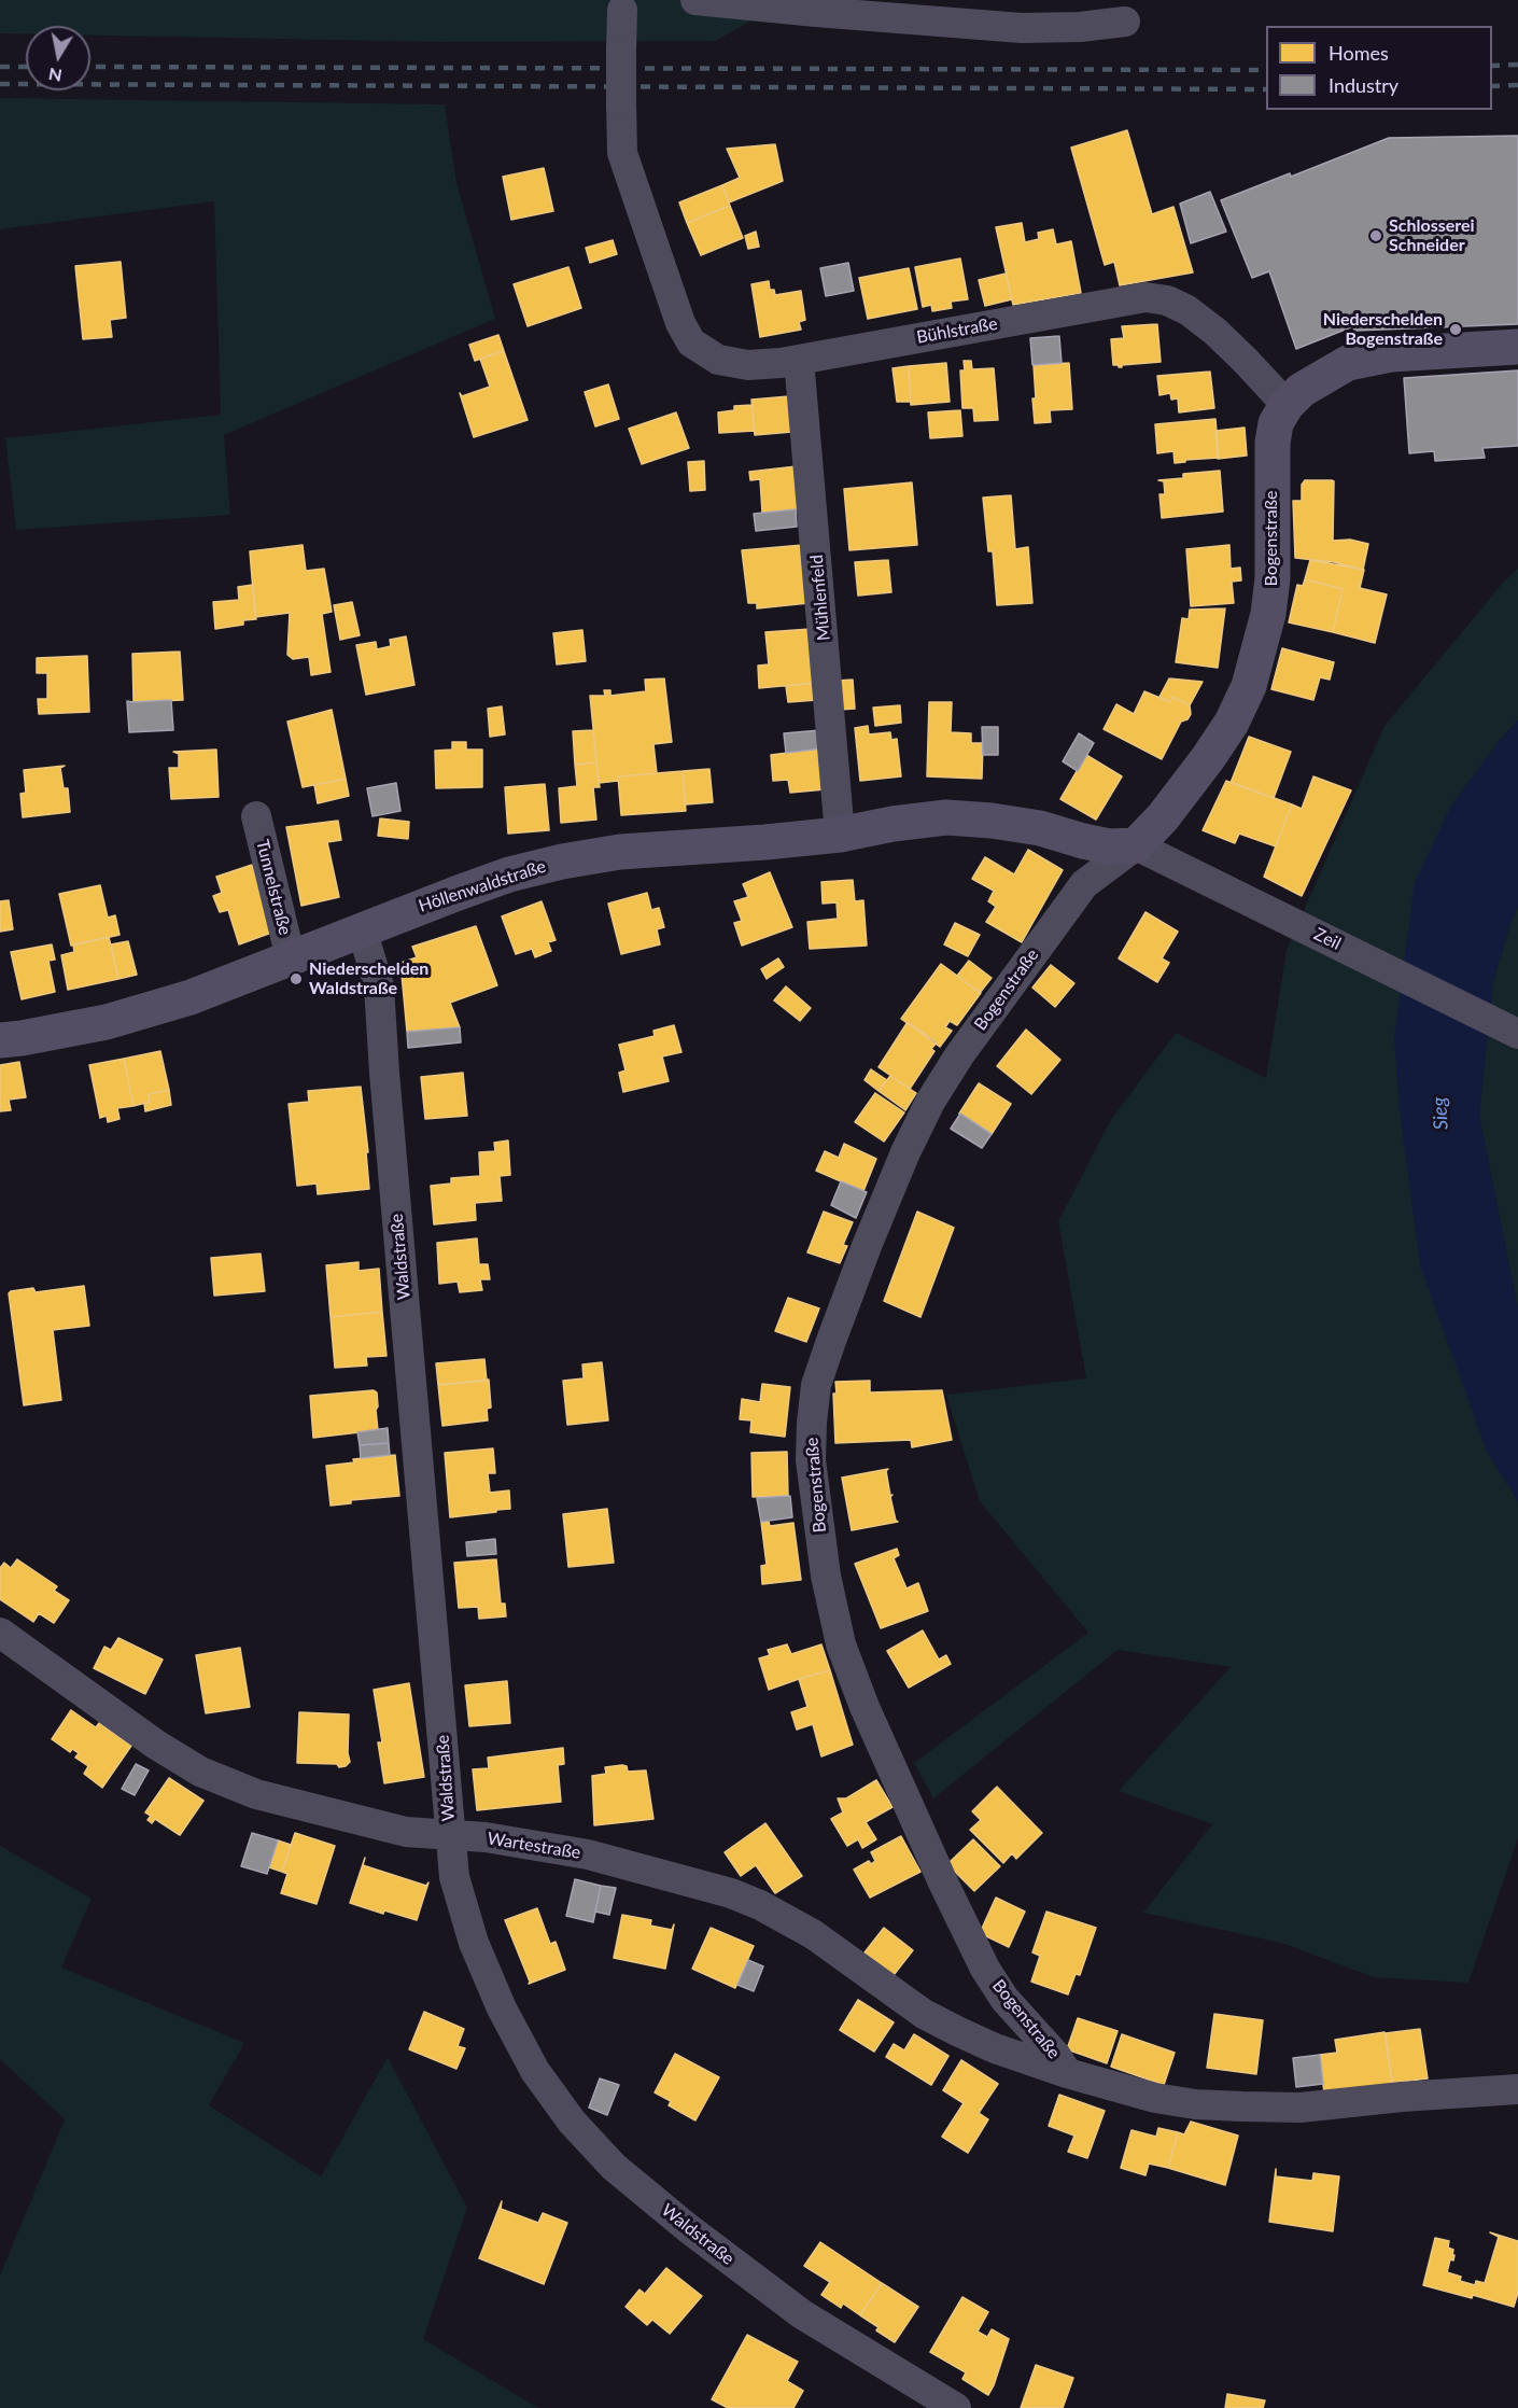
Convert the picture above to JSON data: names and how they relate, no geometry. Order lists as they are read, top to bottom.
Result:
{
  "streets": {
    "street": [
      "Bühlstraße",
      "Bogenstraße",
      "Mühlenfeld",
      "Höllenwaldstraße",
      "Tunnelstraße",
      "Zeil",
      "Waldstraße",
      "Wartestraße"
    ]
  },
  "crossings": [
    ["Bühlstraße", "Bogenstraße"],
    ["Bühlstraße", "Mühlenfeld"],
    ["Bogenstraße", "Höllenwaldstraße"],
    ["Bogenstraße", "Zeil"],
    ["Bogenstraße", "Wartestraße"],
    ["Mühlenfeld", "Höllenwaldstraße"],
    ["Höllenwaldstraße", "Tunnelstraße"],
    ["Höllenwaldstraße", "Zeil"],
    ["Höllenwaldstraße", "Waldstraße"],
    ["Waldstraße", "Wartestraße"]
  ],
  "water": ["Sieg"],
  "places": ["Schlosserei Schneider", "Niederschelden Bogenstraße", "Niederschelden Waldstraße"],
  "legend": ["Homes", "Industry"],
  "north": "bottom"
}
